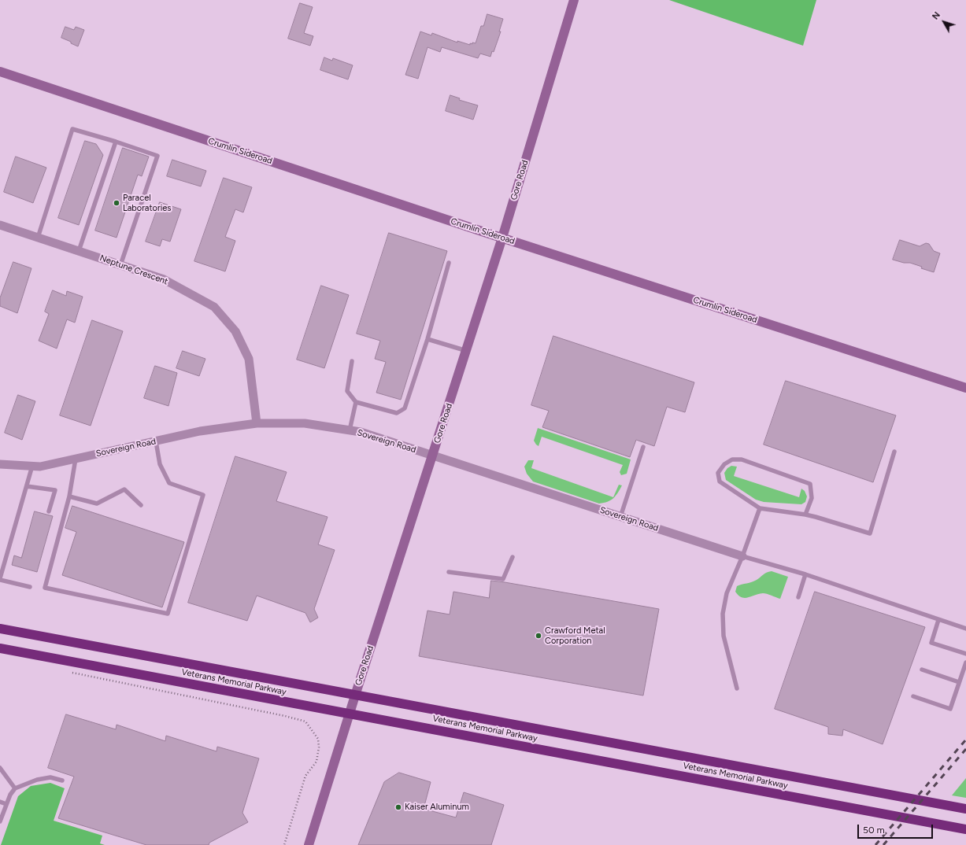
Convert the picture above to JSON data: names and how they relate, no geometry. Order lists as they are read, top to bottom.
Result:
{
  "streets": {
    "highway": ["Veterans Memorial Parkway"],
    "street": [
      "Crumlin Sideroad",
      "Gore Road",
      "Neptune Crescent",
      "Sovereign Road"
    ]
  },
  "crossings": [
    ["Crumlin Sideroad", "Gore Road"],
    ["Gore Road", "Sovereign Road"],
    ["Gore Road", "Veterans Memorial Parkway"],
    ["Neptune Crescent", "Sovereign Road"]
  ],
  "places": ["Paracel Laboratories", "Crawford Metal Corporation", "Kaiser Aluminum"],
  "scale_bar": "50 m",
  "north": "top left"
}
